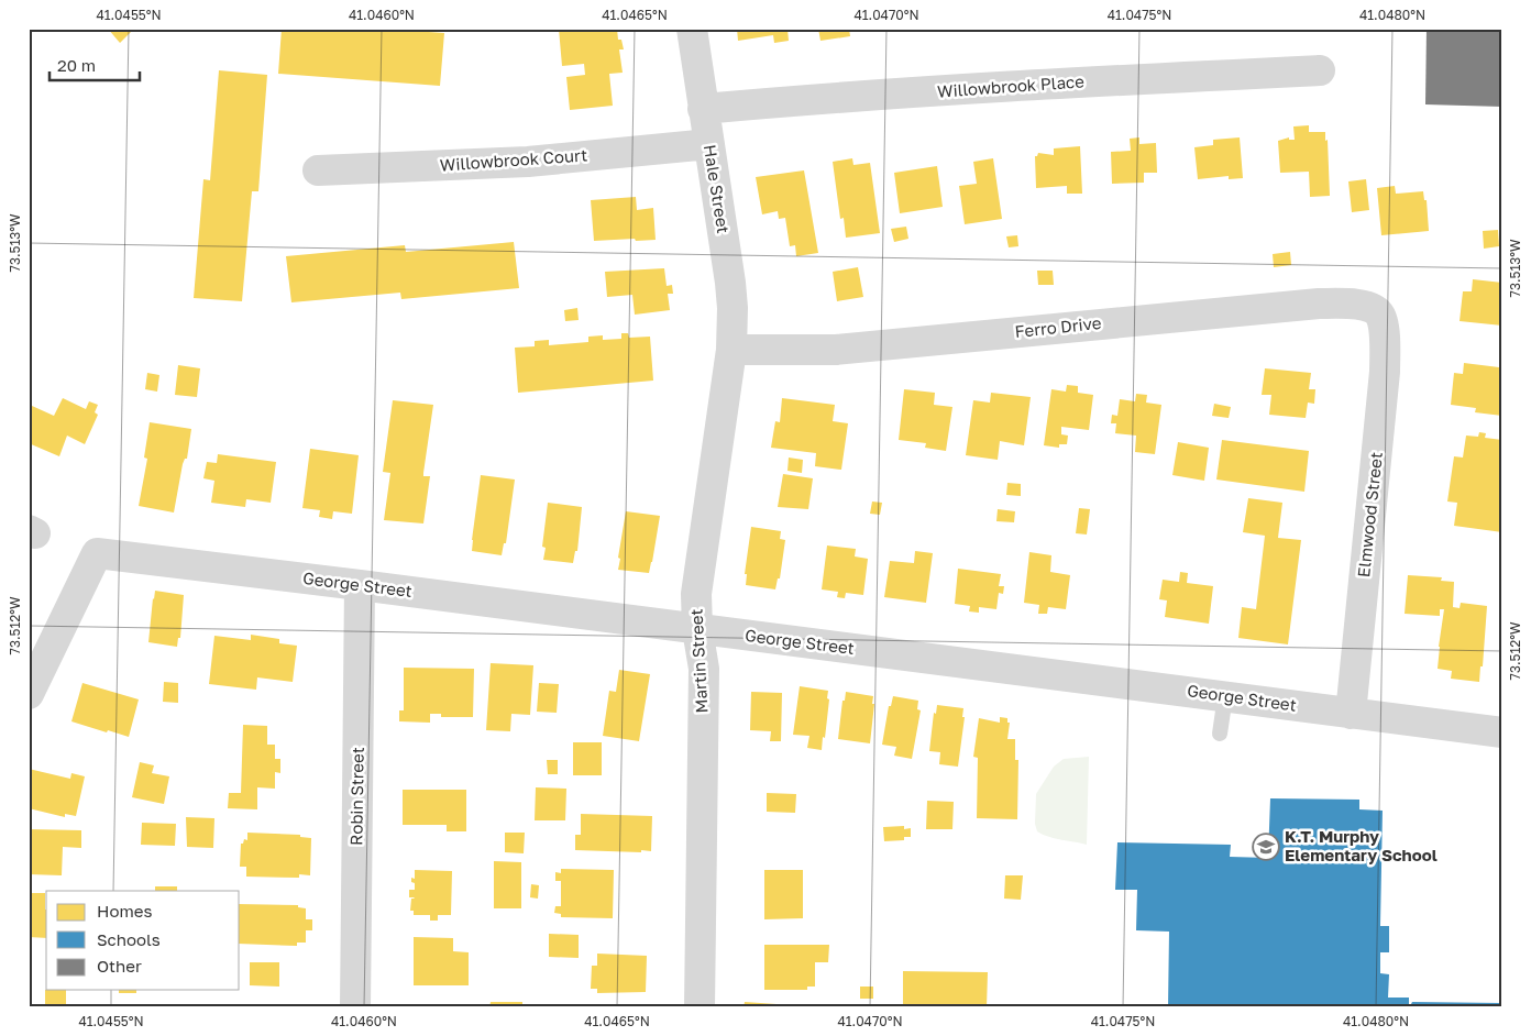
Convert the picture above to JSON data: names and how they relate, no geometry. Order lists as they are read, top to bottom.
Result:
{
  "streets": {
    "street": [
      "Willowbrook Place",
      "Willowbrook Court",
      "Hale Street",
      "Ferro Drive",
      "Elmwood Street",
      "George Street",
      "Martin Street",
      "Robin Street"
    ]
  },
  "crossings": [
    ["Willowbrook Place", "Hale Street"],
    ["Willowbrook Court", "Hale Street"],
    ["Hale Street", "Ferro Drive"],
    ["Hale Street", "Martin Street"],
    ["Ferro Drive", "Elmwood Street"],
    ["Ferro Drive", "Martin Street"],
    ["Elmwood Street", "George Street"],
    ["George Street", "Martin Street"],
    ["George Street", "Robin Street"]
  ],
  "places": {
    "school or university": ["K.T. Murphy Elementary School"]
  },
  "legend": ["Homes", "Schools", "Other"],
  "scale_bar": "20 m",
  "coordinates": [
    "41.0455°N",
    "41.0460°N",
    "41.0465°N",
    "41.0470°N",
    "41.0475°N",
    "41.0480°N",
    "73.513°W",
    "73.512°W"
  ]
}
